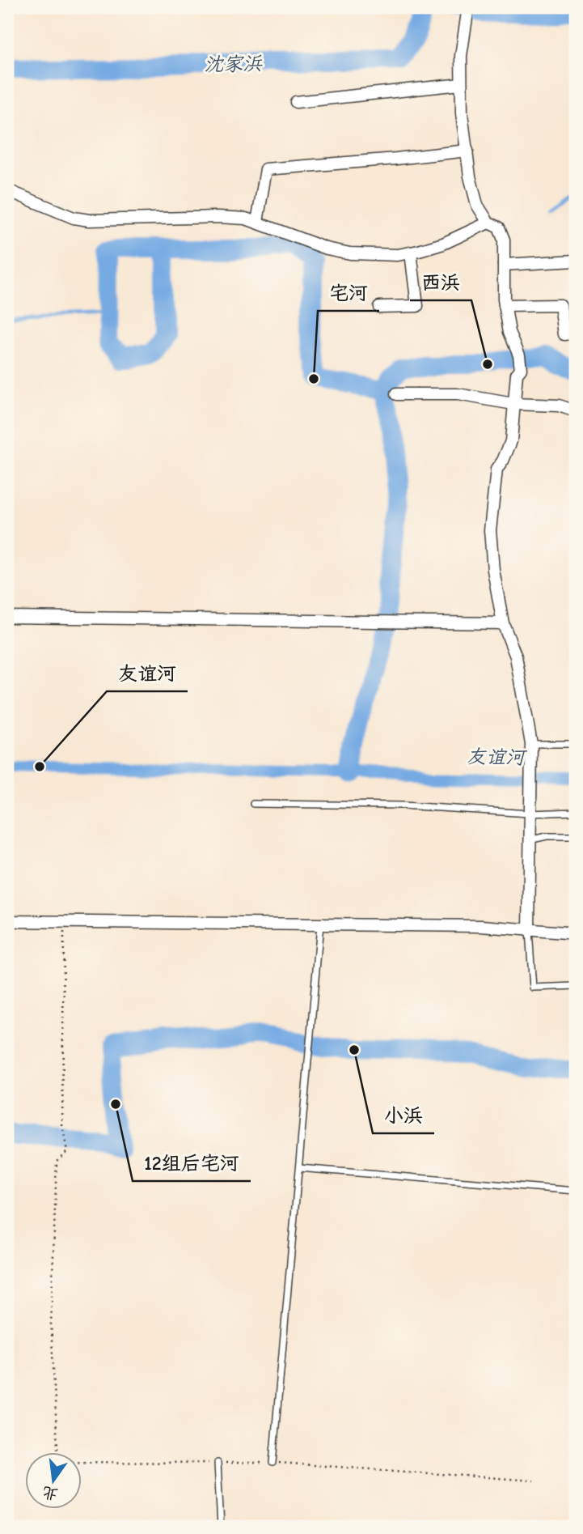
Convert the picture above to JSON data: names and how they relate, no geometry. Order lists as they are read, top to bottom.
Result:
{
  "water": ["沈家浜", "友谊河"],
  "places": [
    "西浜",
    "宅河",
    "友谊河",
    "小浜",
    "12组后宅河"
  ],
  "north": "bottom"
}
